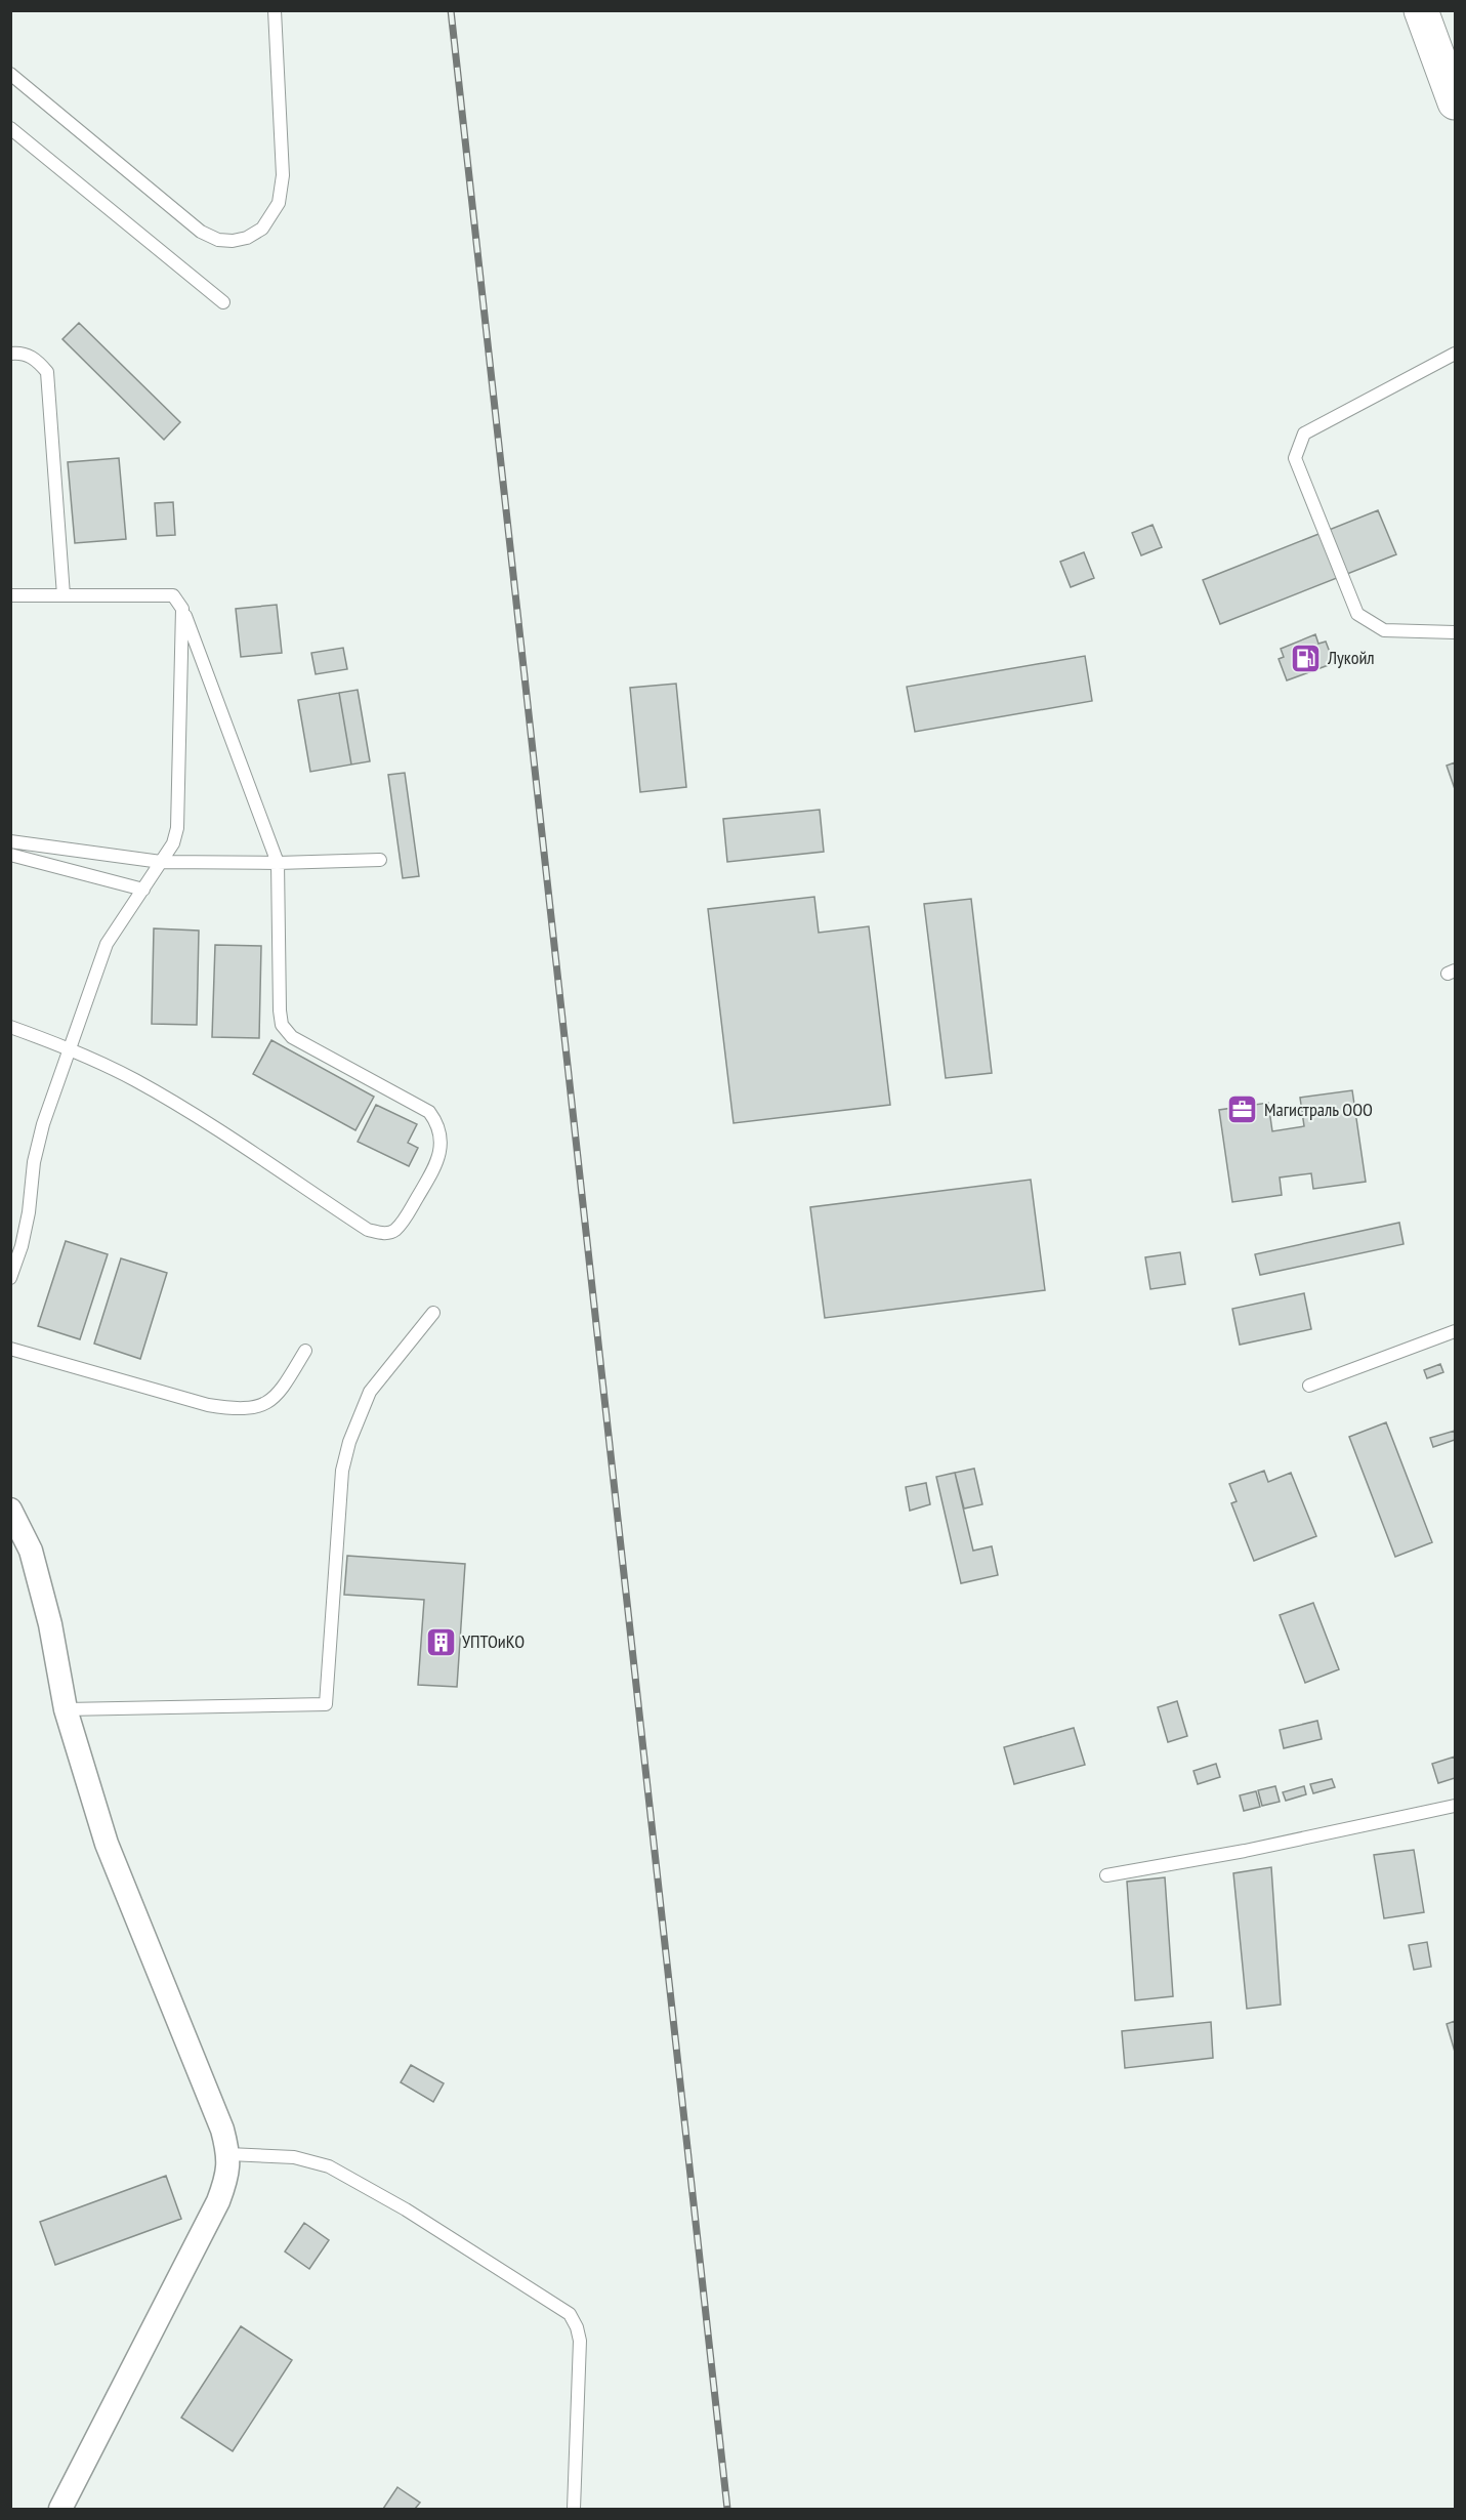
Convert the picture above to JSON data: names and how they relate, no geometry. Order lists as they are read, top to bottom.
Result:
{
  "places": {
    "fuel station": ["Лукойл"],
    "office": ["Магистраль ООО"],
    "building": ["УПТОиКО"]
  }
}
